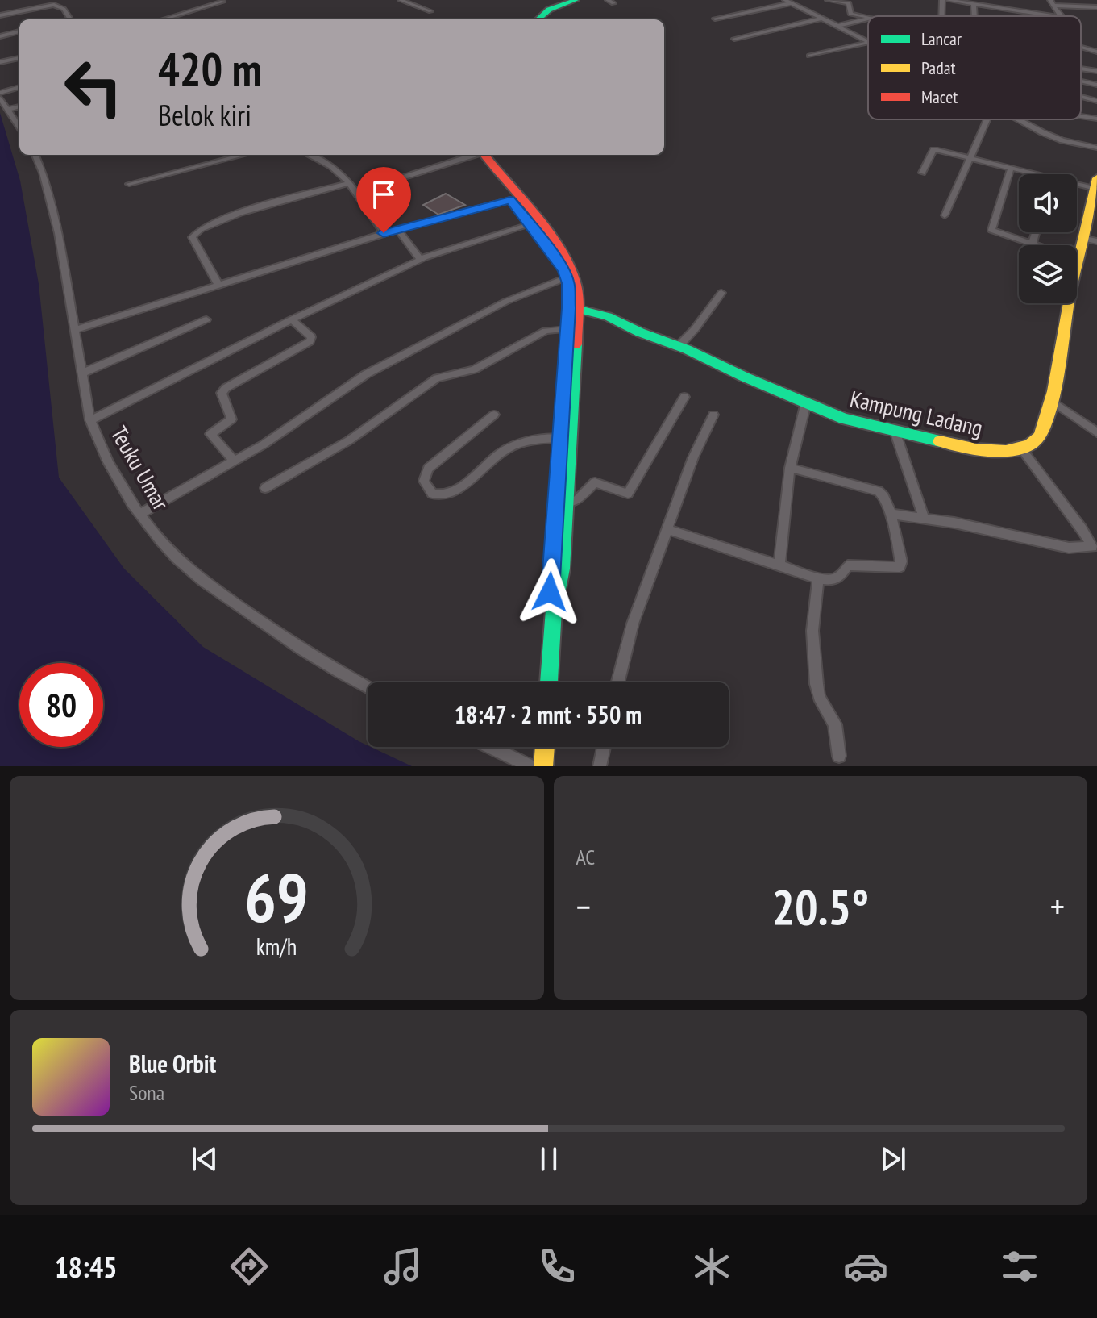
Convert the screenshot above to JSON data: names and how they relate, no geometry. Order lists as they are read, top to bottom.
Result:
{
  "streets": {
    "main road": ["Kampung Ladang"],
    "street": ["Teuku Umar"]
  },
  "legend": ["Lancar", "Padat", "Macet"],
  "page": {
    "turn": ["420 m", "Belok kiri"],
    "limit": "80",
    "trip": "18:47 · 2 mnt · 550 m",
    "tile": "AC",
    "heat": ["−", "20.5°", "+"],
    "song": ["Blue Orbit", "Sona"],
    "tabs": "18:45",
    "gauge": ["69", "km/h"]
  }
}
